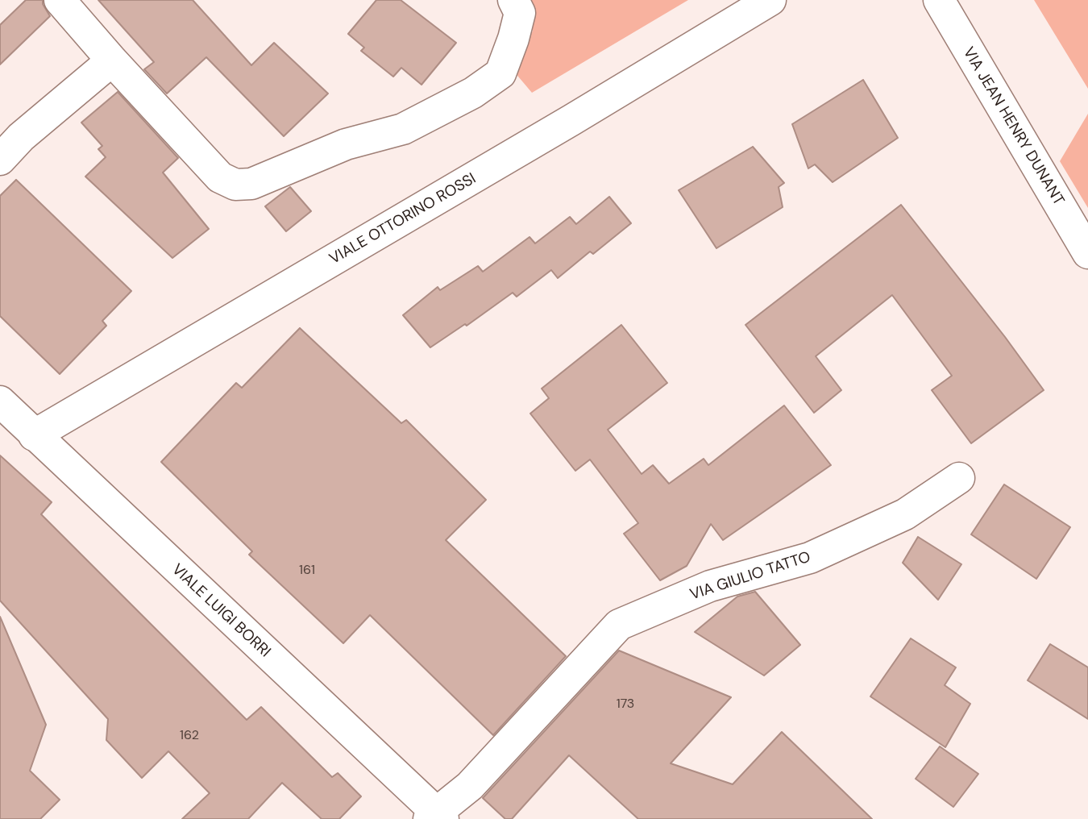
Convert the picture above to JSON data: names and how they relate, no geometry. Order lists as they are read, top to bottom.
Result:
{
  "streets": {
    "street": [
      "VIA JEAN HENRY DUNANT",
      "VIALE OTTORINO ROSSI",
      "VIA GIULIO TATTO",
      "VIALE LUIGI BORRI"
    ]
  },
  "crossings": [
    ["VIALE OTTORINO ROSSI", "VIALE LUIGI BORRI"],
    ["VIA GIULIO TATTO", "VIALE LUIGI BORRI"]
  ],
  "house_numbers": ["161", "173", "162"]
}
